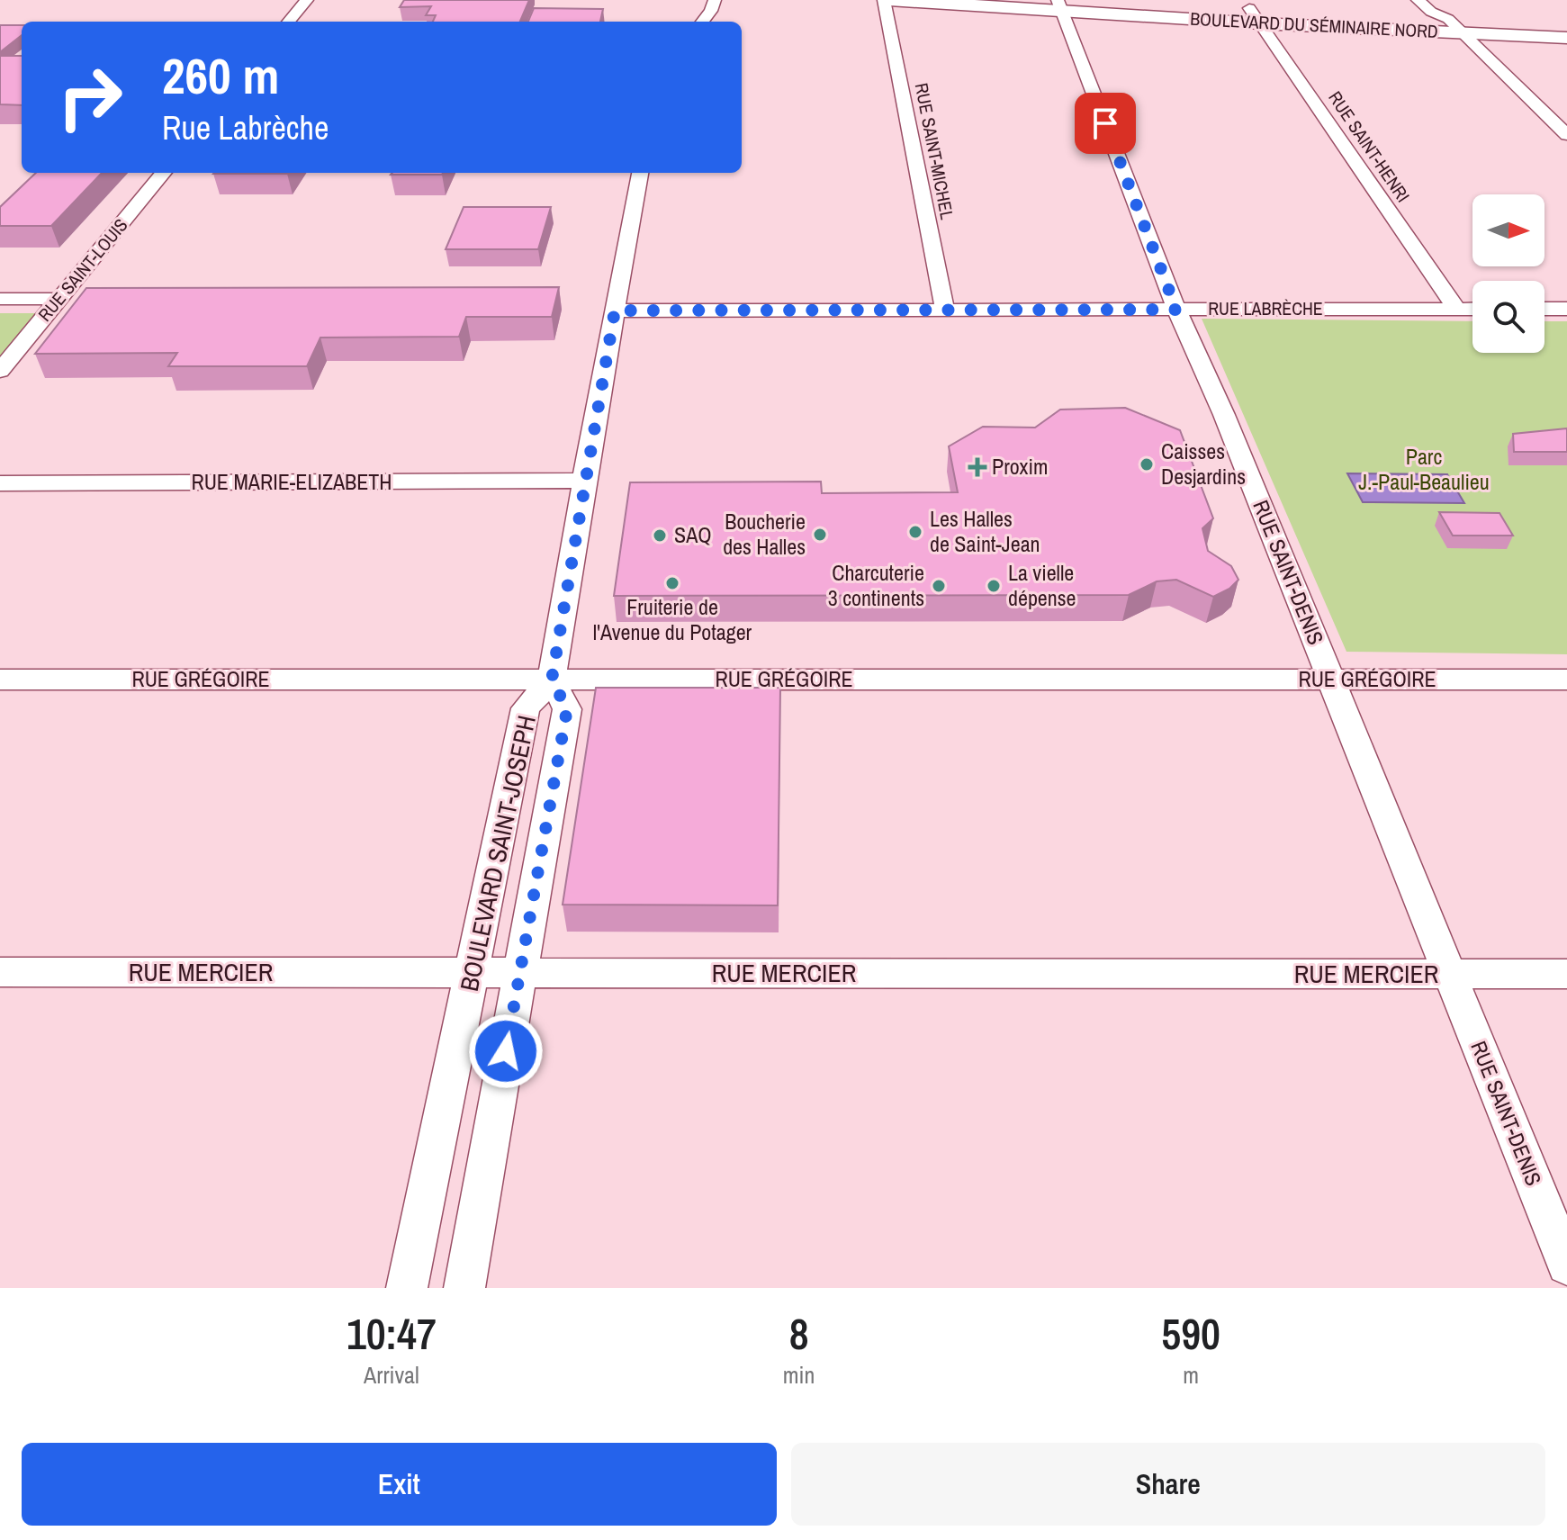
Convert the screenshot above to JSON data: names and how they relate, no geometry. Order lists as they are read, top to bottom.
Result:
{
  "streets": {
    "main road": ["BOULEVARD DU SÉMINAIRE NORD"],
    "street": [
      "RUE SAINT-HENRI",
      "RUE SAINT-MICHEL",
      "RUE SAINT-LOUIS",
      "RUE LABRÈCHE",
      "RUE MARIE-ELIZABETH",
      "RUE SAINT-DENIS",
      "RUE GRÉGOIRE",
      "BOULEVARD SAINT-JOSEPH",
      "RUE MERCIER"
    ]
  },
  "crossings": [
    ["BOULEVARD DU SÉMINAIRE NORD", "RUE SAINT-HENRI"],
    ["BOULEVARD DU SÉMINAIRE NORD", "RUE SAINT-MICHEL"],
    ["BOULEVARD DU SÉMINAIRE NORD", "RUE SAINT-DENIS"],
    ["RUE SAINT-HENRI", "RUE LABRÈCHE"],
    ["RUE SAINT-MICHEL", "RUE LABRÈCHE"],
    ["RUE LABRÈCHE", "RUE SAINT-DENIS"],
    ["RUE SAINT-DENIS", "RUE GRÉGOIRE"],
    ["RUE SAINT-DENIS", "RUE MERCIER"],
    ["RUE GRÉGOIRE", "BOULEVARD SAINT-JOSEPH"],
    ["BOULEVARD SAINT-JOSEPH", "RUE MERCIER"]
  ],
  "parks": ["Parc J.-Paul-Beaulieu"],
  "places": {
    "other": [
      "Caisses Desjardins",
      "Les Halles de Saint-Jean",
      "Boucherie des Halles",
      "SAQ",
      "Fruiterie de l'Avenue du Potager",
      "Charcuterie 3 continents",
      "La vielle dépense"
    ],
    "health": ["Proxim"]
  },
  "north": "right",
  "page": {
    "turn": ["260 m", "Rue Labrèche"],
    "eta": [
      "10:47",
      "Arrival",
      "8",
      "min",
      "590",
      "m"
    ],
    "buttons": ["Exit", "Share"]
  }
}
